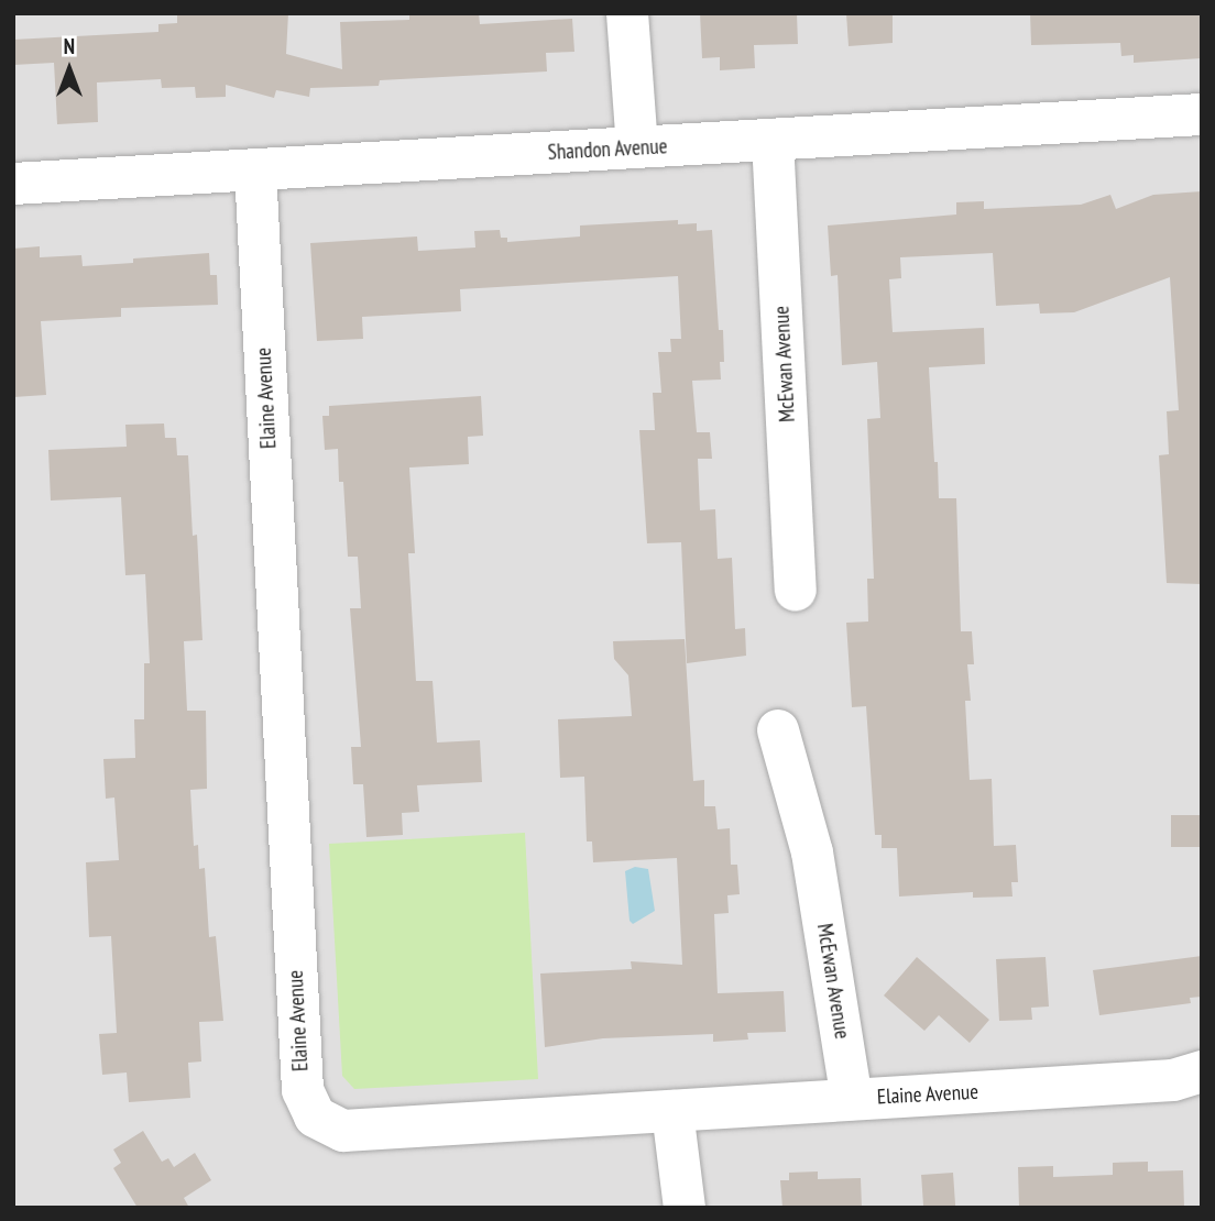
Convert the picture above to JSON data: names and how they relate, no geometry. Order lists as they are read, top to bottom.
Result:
{
  "streets": {
    "street": ["Shandon Avenue", "McEwan Avenue", "Elaine Avenue"]
  },
  "crossings": [
    ["Shandon Avenue", "McEwan Avenue"],
    ["Shandon Avenue", "Elaine Avenue"],
    ["McEwan Avenue", "Elaine Avenue"]
  ],
  "north": "top"
}
